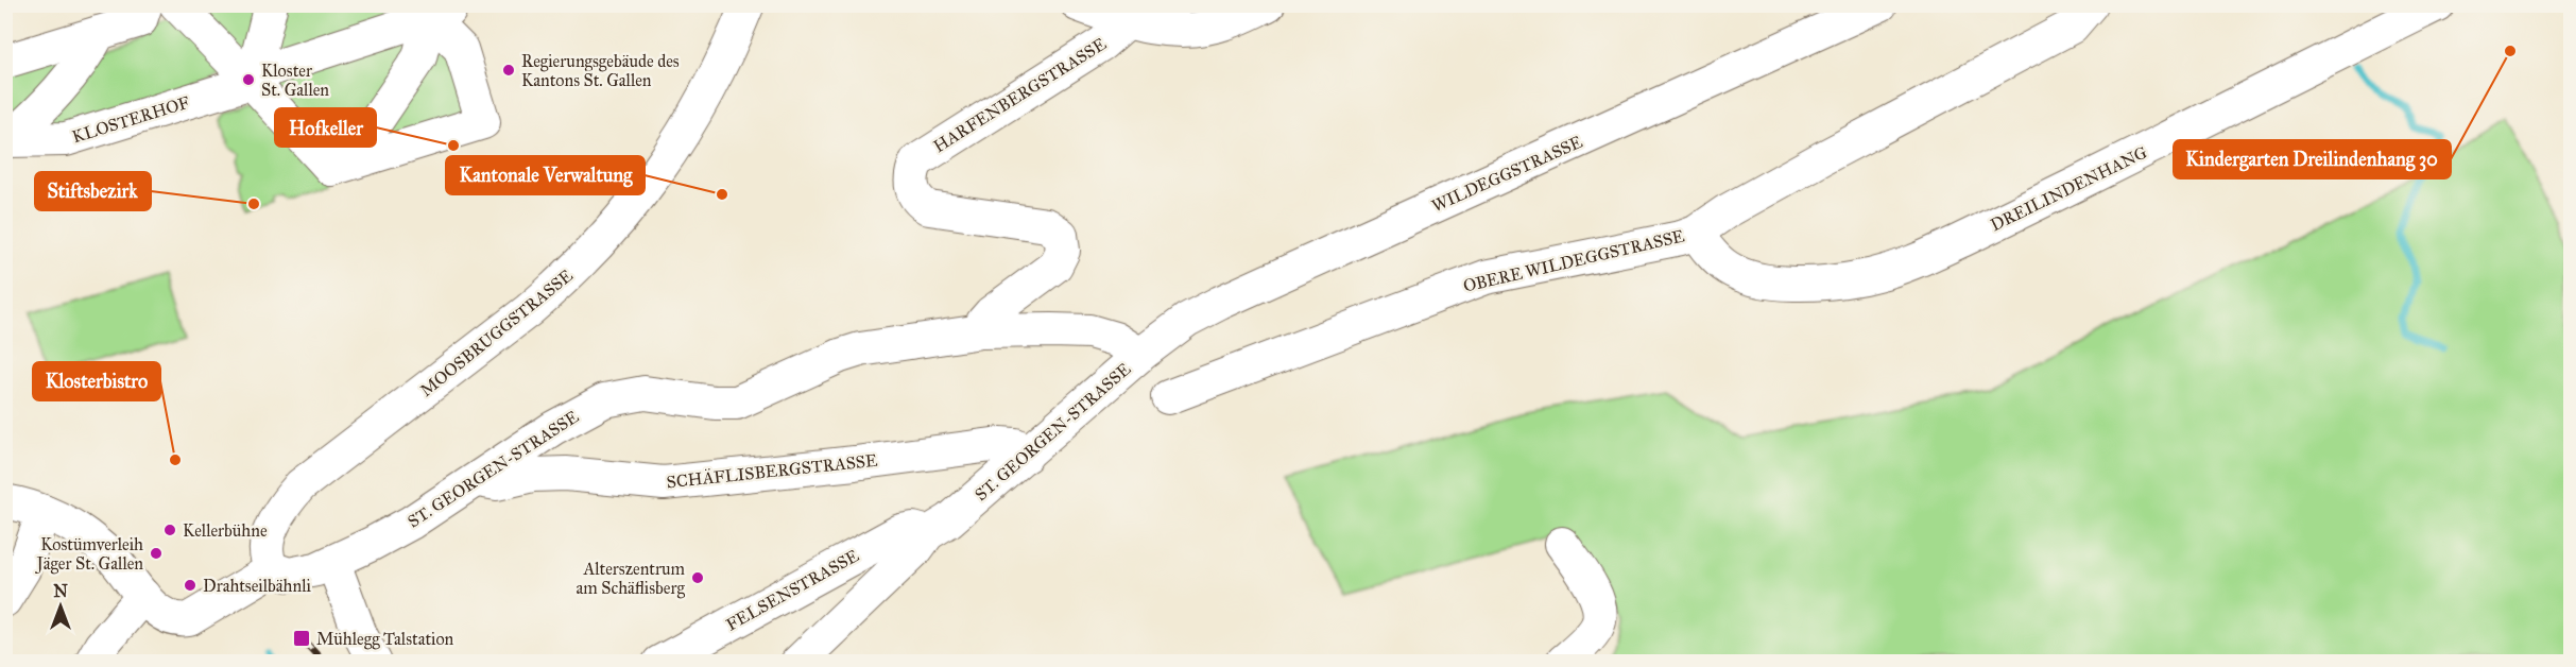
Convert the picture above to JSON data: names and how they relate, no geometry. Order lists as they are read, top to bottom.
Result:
{
  "streets": {
    "street": [
      "HARFENBERGSTRASSE",
      "KLOSTERHOF",
      "WILDEGGSTRASSE",
      "DREILINDENHANG",
      "OBERE WILDEGGSTRASSE",
      "MOOSBRUGGSTRASSE",
      "ST. GEORGEN-STRASSE",
      "SCHÄFLISBERGSTRASSE",
      "FELSENSTRASSE"
    ]
  },
  "crossings": [
    ["HARFENBERGSTRASSE", "ST. GEORGEN-STRASSE"],
    ["WILDEGGSTRASSE", "ST. GEORGEN-STRASSE"],
    ["DREILINDENHANG", "OBERE WILDEGGSTRASSE"],
    ["MOOSBRUGGSTRASSE", "ST. GEORGEN-STRASSE"],
    ["ST. GEORGEN-STRASSE", "SCHÄFLISBERGSTRASSE"],
    ["ST. GEORGEN-STRASSE", "FELSENSTRASSE"]
  ],
  "places": {
    "other": [
      "Kindergarten Dreilindenhang 30",
      "Regierungsgebäude des Kantons St. Gallen",
      "Kloster St. Gallen",
      "Hofkeller",
      "Kantonale Verwaltung",
      "Stiftsbezirk",
      "Klosterbistro",
      "Kellerbühne",
      "Kostümverleih Jäger St. Gallen",
      "Alterszentrum am Schäflisberg",
      "Drahtseilbähnli"
    ],
    "transit": ["Mühlegg Talstation"]
  },
  "north": "top"
}
